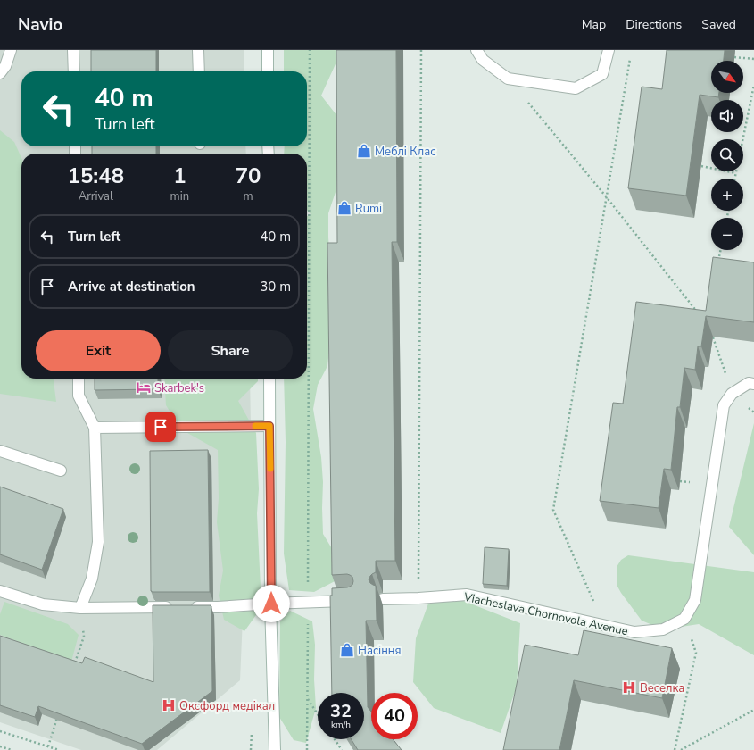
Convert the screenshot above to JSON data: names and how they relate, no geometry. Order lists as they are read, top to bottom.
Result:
{
  "streets": {
    "street": ["Viacheslava Chornovola Avenue"]
  },
  "places": {
    "shop": ["Меблі Клас", "Rumi", "Насіння"],
    "hotel": ["Skarbek's"],
    "hospital": ["Веселка", "Оксфорд медікал"]
  },
  "north": "bottom right",
  "page": {
    "header": "Navio",
    "nav": ["Map", "Directions", "Saved"],
    "map_buttons": ["+", "−"],
    "turn": ["40 m", "Turn left"],
    "eta": [
      "15:48",
      "Arrival",
      "1",
      "min",
      "70",
      "m"
    ],
    "list": [
      {
        "name": "Turn left",
        "value": "40 m"
      },
      {
        "name": "Arrive at destination",
        "value": "30 m"
      }
    ],
    "buttons": ["Exit", "Share"],
    "speed": "32 km/h",
    "limit": "40"
  }
}
